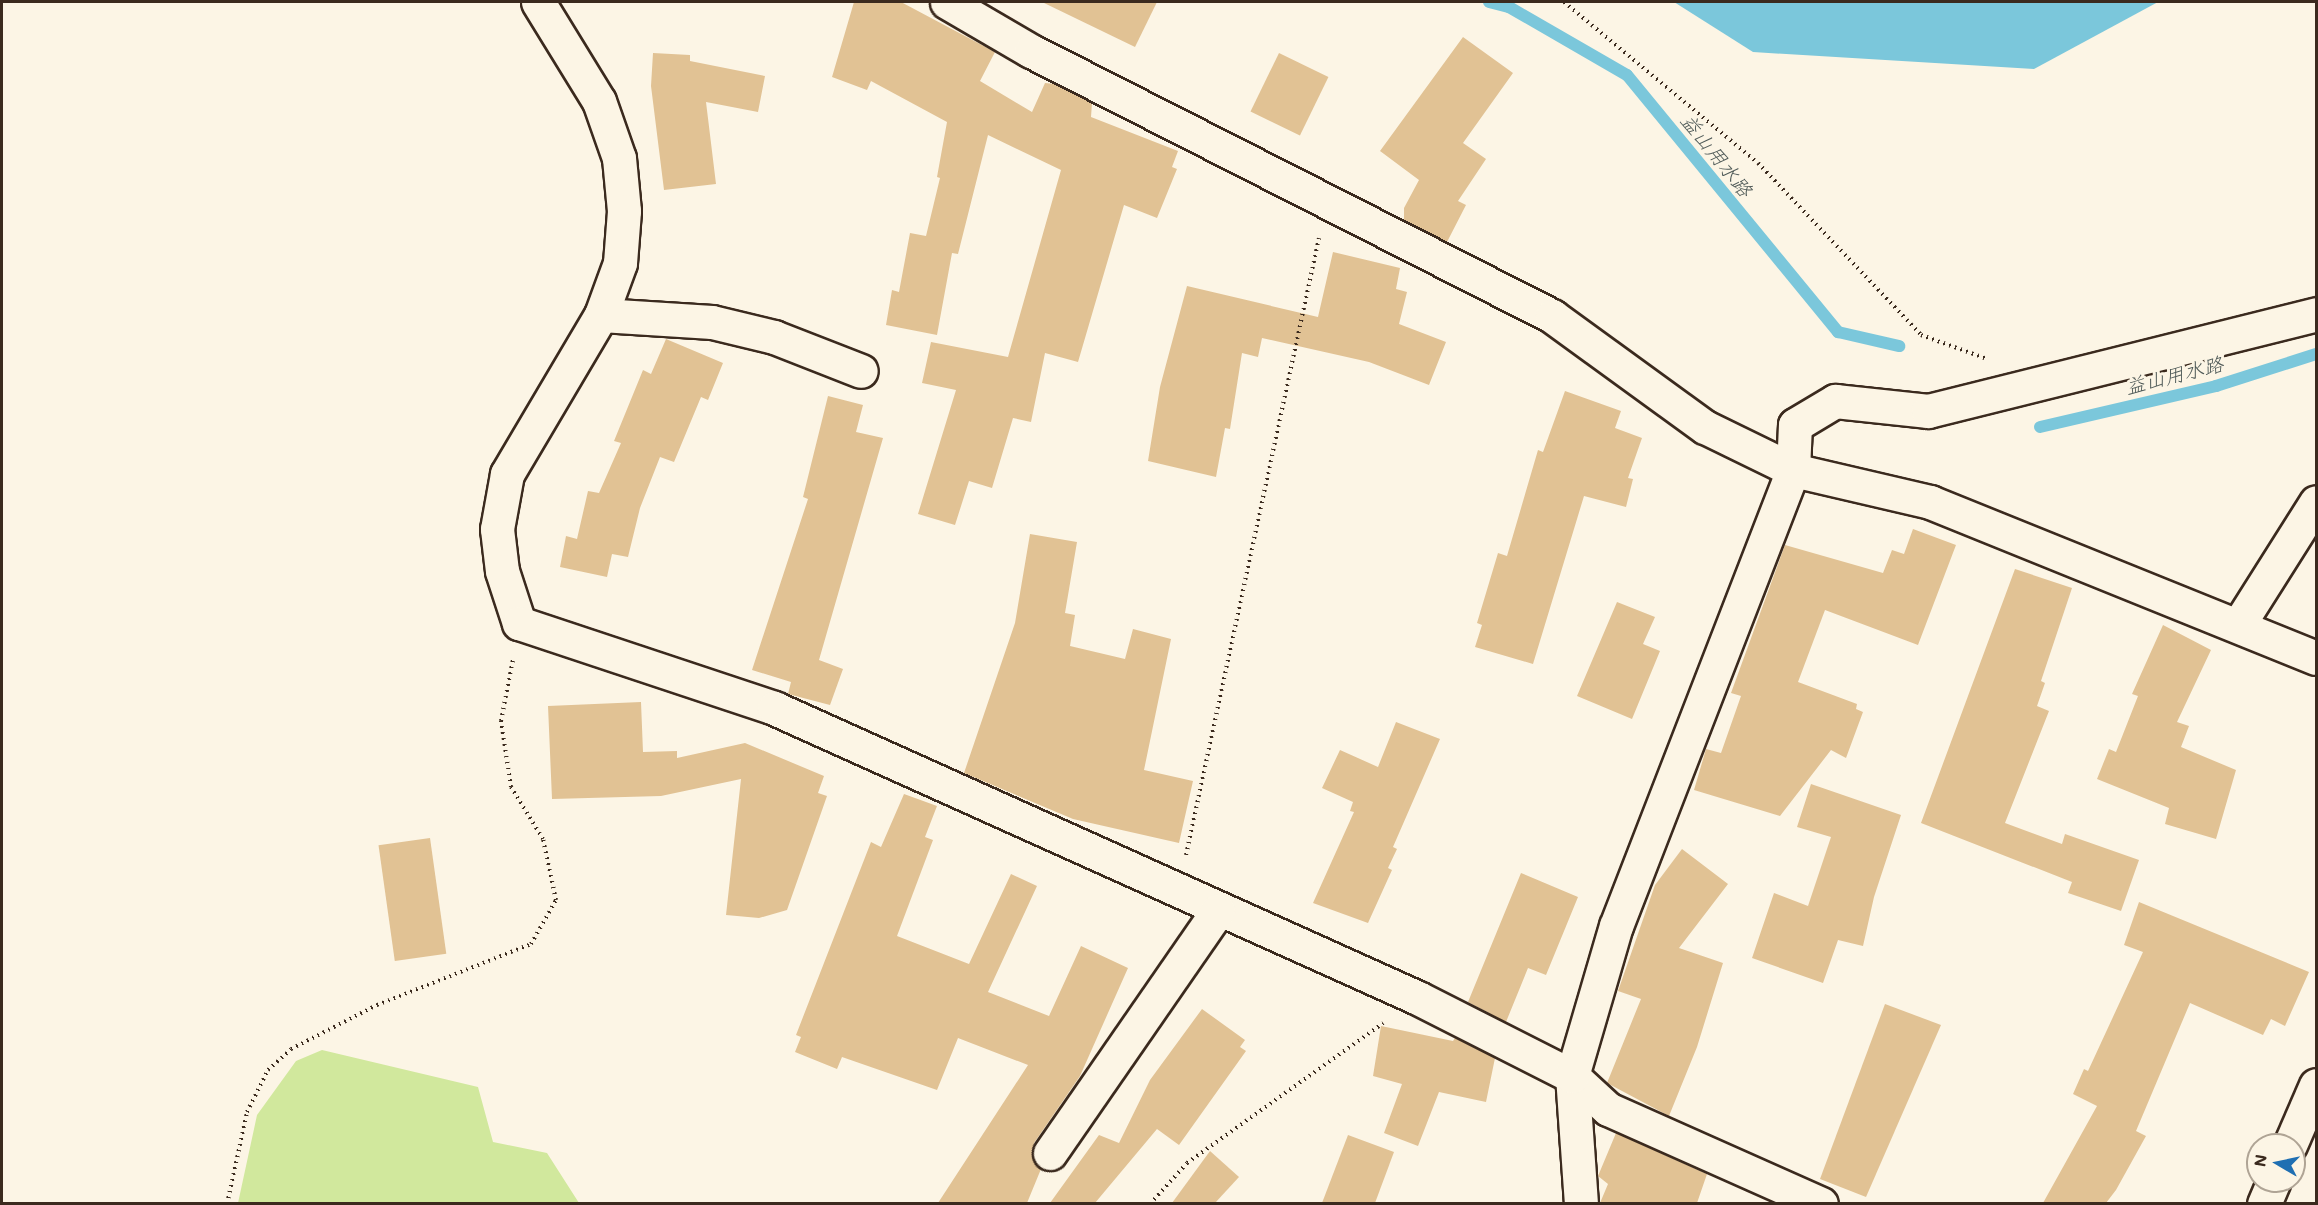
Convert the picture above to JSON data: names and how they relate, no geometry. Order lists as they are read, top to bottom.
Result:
{
  "water": ["益山用水路"],
  "north": "left"
}
